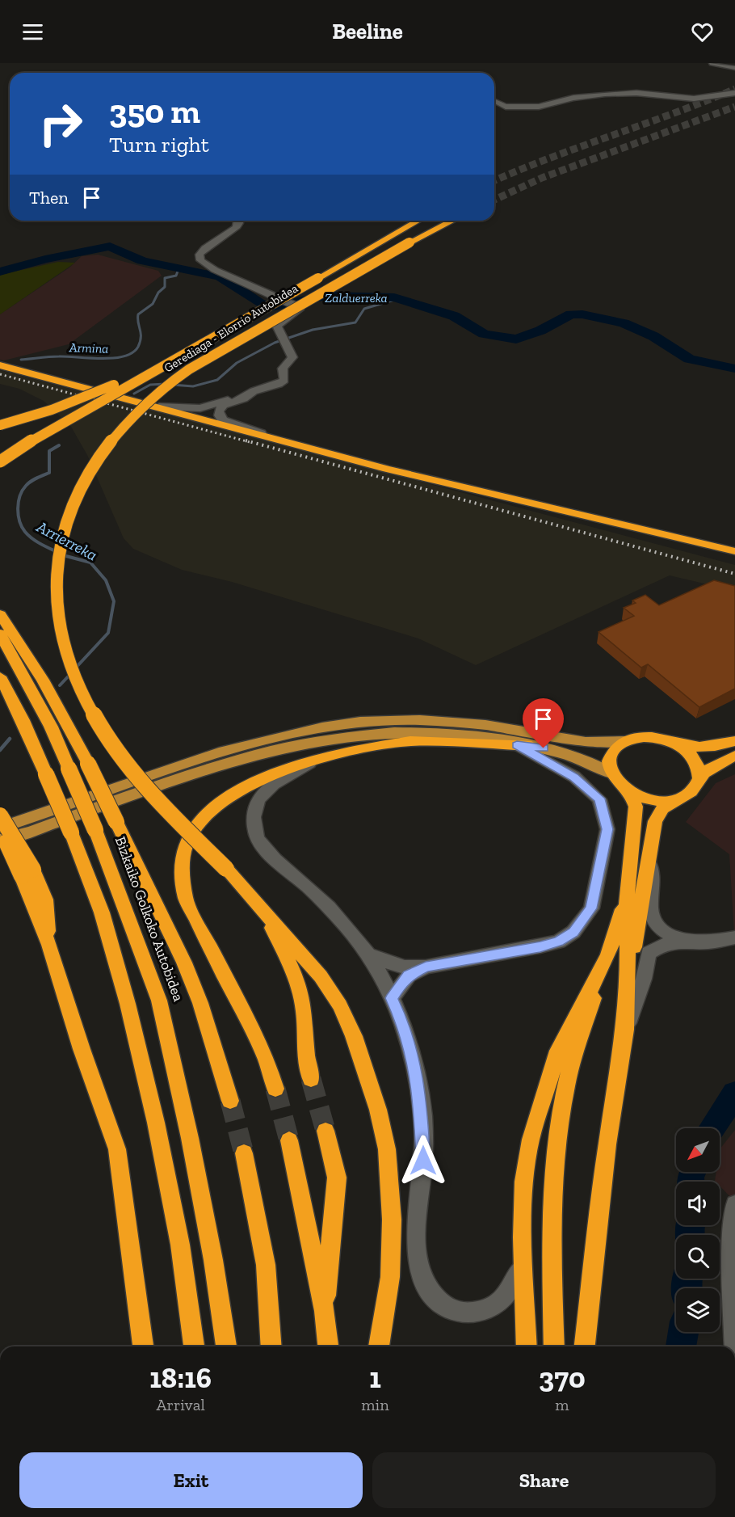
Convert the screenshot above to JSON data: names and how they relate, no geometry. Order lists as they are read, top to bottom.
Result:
{
  "streets": {
    "highway": ["Gerediaga - Elorrio Autobidea", "Bizkaiko Golkoko Autobidea"]
  },
  "water": ["Zalduerreka", "Armina", "Arrierreka"],
  "north": "bottom left",
  "page": {
    "header": "Beeline",
    "turn": ["350 m", "Turn right"],
    "then": "Then",
    "eta": [
      "18:16",
      "Arrival",
      "1",
      "min",
      "370",
      "m"
    ],
    "buttons": ["Exit", "Share"]
  }
}
